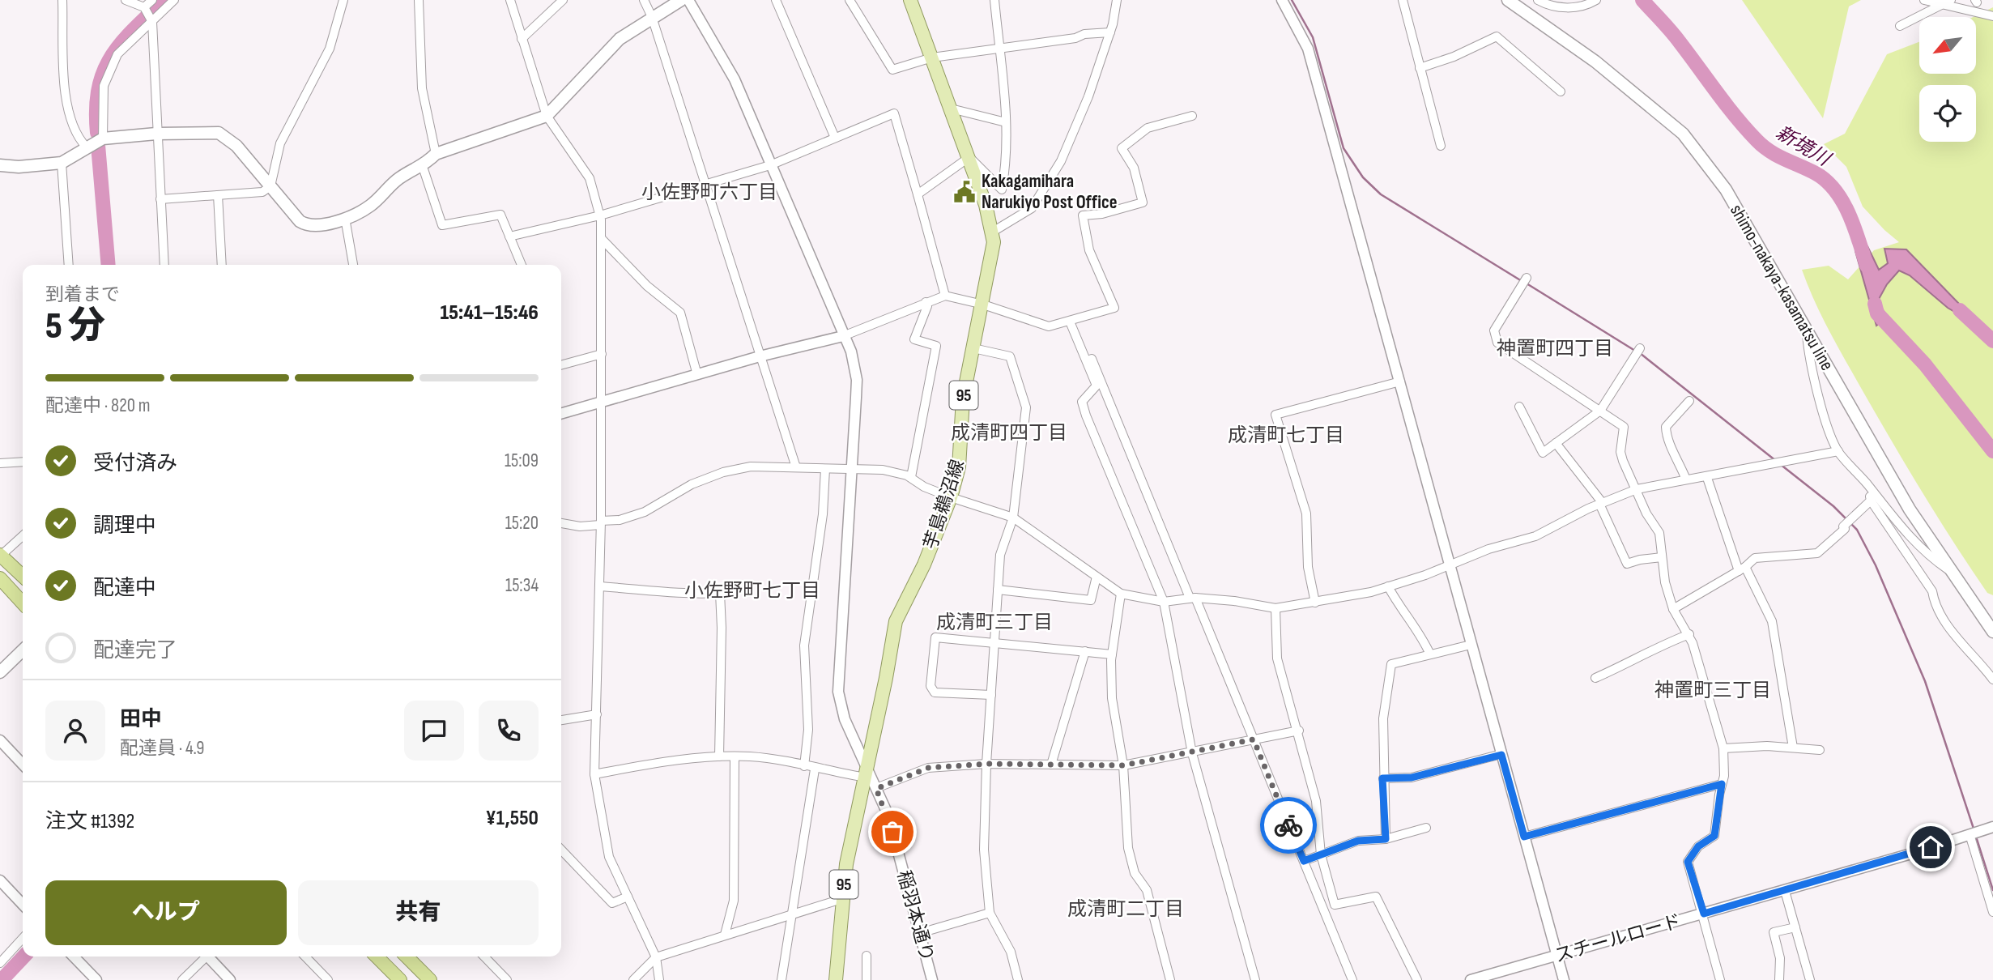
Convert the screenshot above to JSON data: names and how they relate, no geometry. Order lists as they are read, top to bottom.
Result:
{
  "streets": {
    "main road": ["shimo-nakaya-kasamatsu line", "95", "芋島鵜沼線"],
    "street": ["稲羽本通り", "スチールロード"]
  },
  "crossings": [
    ["芋島鵜沼線", "稲羽本通り"]
  ],
  "districts": [
    "小佐野町六丁目",
    "神置町四丁目",
    "成清町四丁目",
    "成清町七丁目",
    "小佐野町七丁目",
    "成清町三丁目",
    "神置町三丁目",
    "成清町二丁目"
  ],
  "water": ["新境川"],
  "places": {
    "public building": ["Kakagamihara Narukiyo Post Office"]
  },
  "north": "bottom left",
  "page": {
    "heading": ["5 分", "到着まで", "15:41–15:46"],
    "panel": [
      "田中",
      "配達員 · 4.9",
      "注文 #1392",
      "¥1,550"
    ],
    "bar": "配達中 · 820 m",
    "list": [
      ["受付済み", "15:09"],
      ["調理中", "15:20"],
      ["配達中", "15:34"],
      "配達完了"
    ],
    "buttons": ["ヘルプ", "共有"]
  }
}
